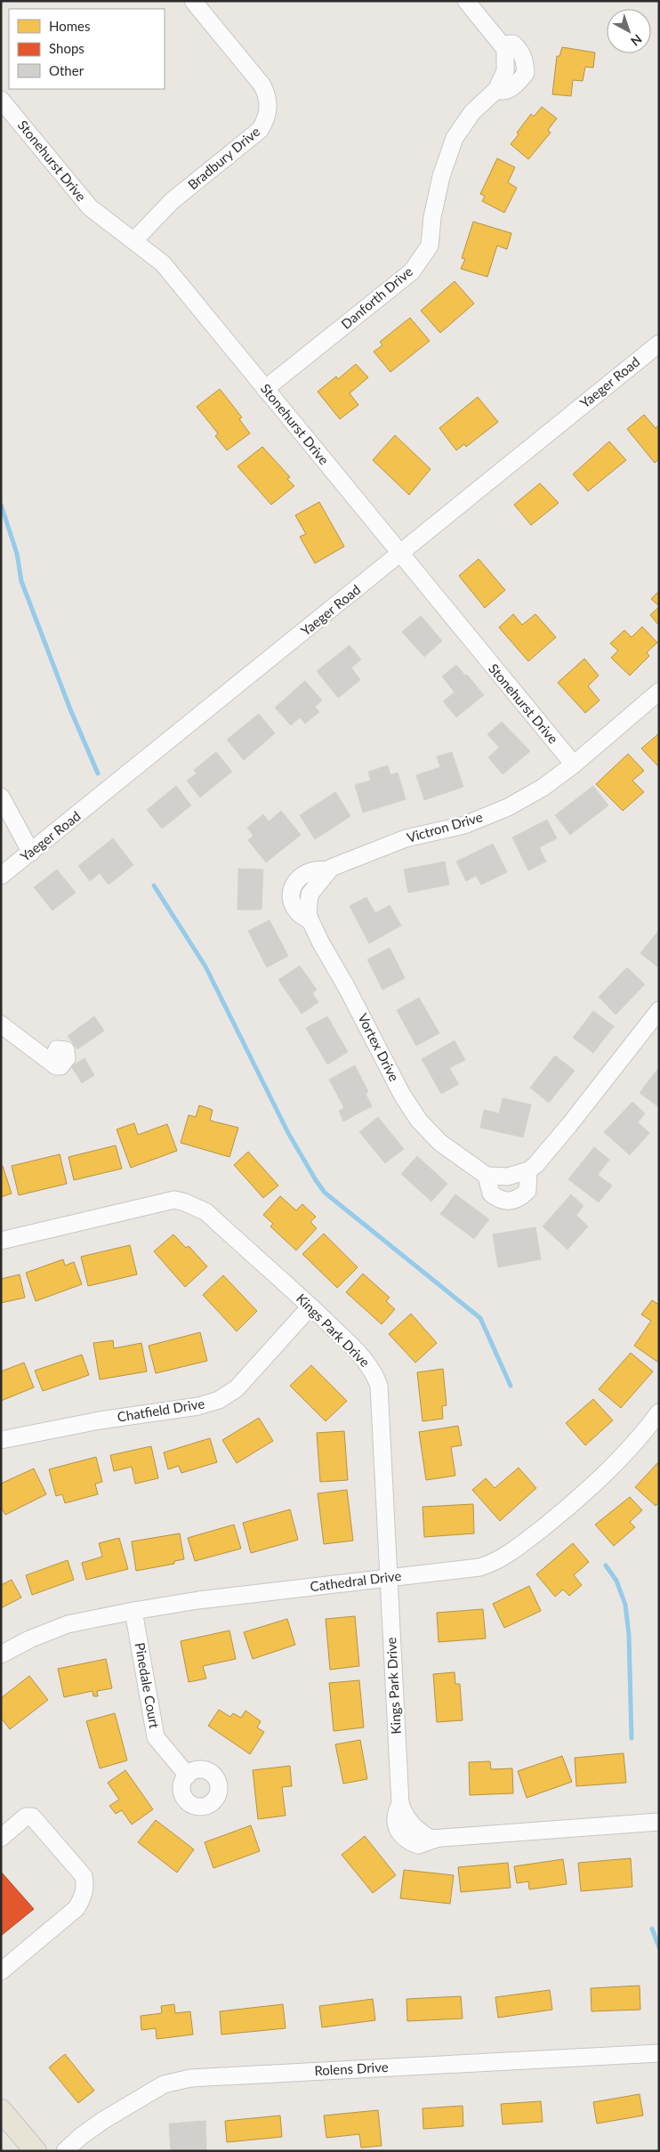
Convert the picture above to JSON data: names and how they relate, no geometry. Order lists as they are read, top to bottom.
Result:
{
  "streets": {
    "street": [
      "Bradbury Drive",
      "Stonehurst Drive",
      "Danforth Drive",
      "Yaeger Road",
      "Victron Drive",
      "Vortex Drive",
      "Kings Park Drive",
      "Chatfield Drive",
      "Cathedral Drive",
      "Pinedale Court",
      "Rolens Drive"
    ]
  },
  "crossings": [
    ["Bradbury Drive", "Stonehurst Drive"],
    ["Stonehurst Drive", "Danforth Drive"],
    ["Stonehurst Drive", "Yaeger Road"],
    ["Stonehurst Drive", "Victron Drive"],
    ["Victron Drive", "Vortex Drive"],
    ["Kings Park Drive", "Chatfield Drive"],
    ["Kings Park Drive", "Cathedral Drive"],
    ["Cathedral Drive", "Pinedale Court"]
  ],
  "legend": ["Homes", "Shops", "Other"],
  "north": "bottom right"
}
